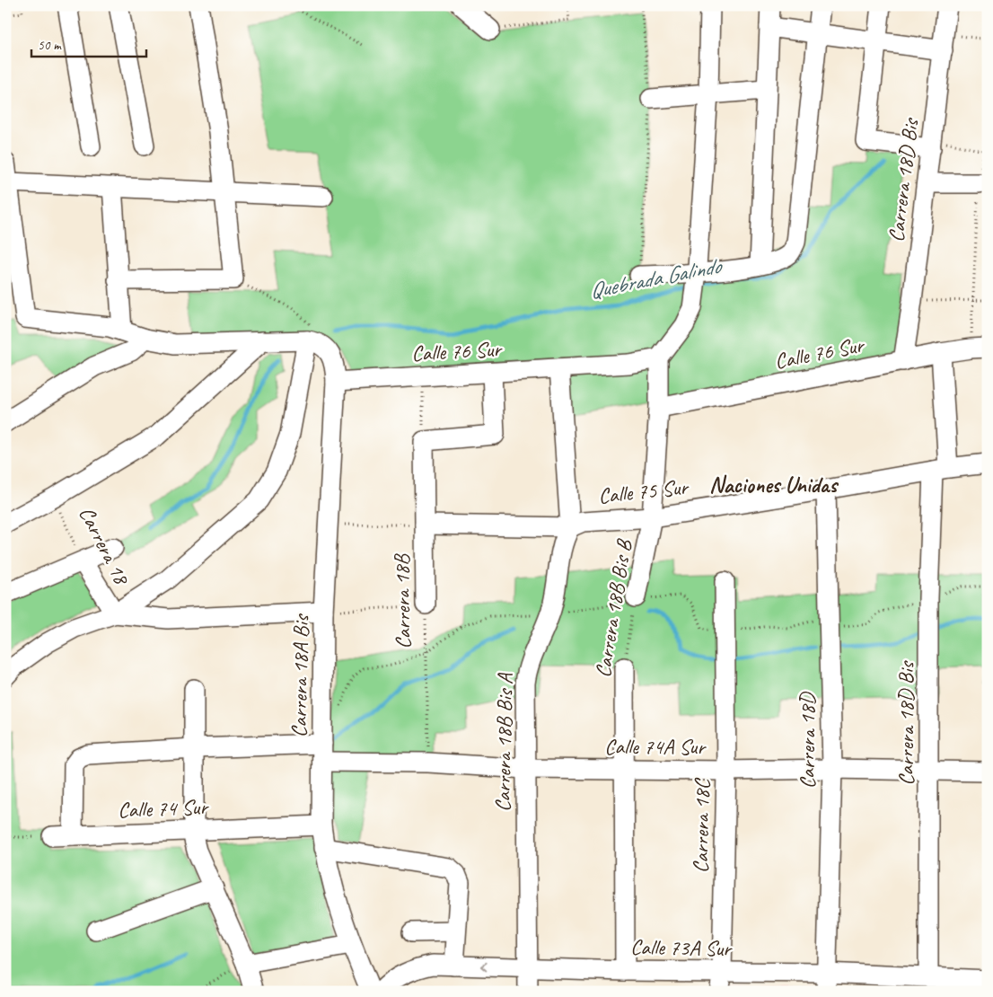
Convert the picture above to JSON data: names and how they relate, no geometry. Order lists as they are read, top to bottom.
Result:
{
  "streets": {
    "street": [
      "Carrera 18D Bis",
      "Calle 76 Sur",
      "Calle 75 Sur",
      "Carrera 18",
      "Carrera 18B",
      "Carrera 18B Bis B",
      "Carrera 18A Bis",
      "Carrera 18D",
      "Carrera 18B Bis A",
      "Calle 74A Sur",
      "Calle 74 Sur",
      "Carrera 18C",
      "Calle 73A Sur"
    ]
  },
  "crossings": [
    ["Carrera 18D Bis", "Calle 76 Sur"],
    ["Carrera 18D Bis", "Calle 75 Sur"],
    ["Carrera 18D Bis", "Calle 74A Sur"],
    ["Carrera 18D Bis", "Calle 73A Sur"],
    ["Calle 76 Sur", "Carrera 18B Bis B"],
    ["Calle 76 Sur", "Carrera 18A Bis"],
    ["Calle 76 Sur", "Carrera 18B Bis A"],
    ["Calle 75 Sur", "Carrera 18B"],
    ["Calle 75 Sur", "Carrera 18B Bis B"],
    ["Calle 75 Sur", "Carrera 18D"],
    ["Calle 75 Sur", "Carrera 18B Bis A"],
    ["Carrera 18B", "Calle 74A Sur"],
    ["Carrera 18B Bis B", "Calle 74A Sur"],
    ["Carrera 18B Bis B", "Calle 73A Sur"],
    ["Carrera 18A Bis", "Calle 74A Sur"],
    ["Carrera 18A Bis", "Calle 74 Sur"],
    ["Carrera 18D", "Calle 74A Sur"],
    ["Carrera 18D", "Calle 73A Sur"],
    ["Carrera 18B Bis A", "Calle 74A Sur"],
    ["Carrera 18B Bis A", "Calle 73A Sur"],
    ["Calle 74A Sur", "Calle 74 Sur"],
    ["Calle 74A Sur", "Carrera 18C"],
    ["Carrera 18C", "Calle 73A Sur"]
  ],
  "districts": ["Naciones Unidas"],
  "water": ["Quebrada Galindo"],
  "scale_bar": "50 m"
}
